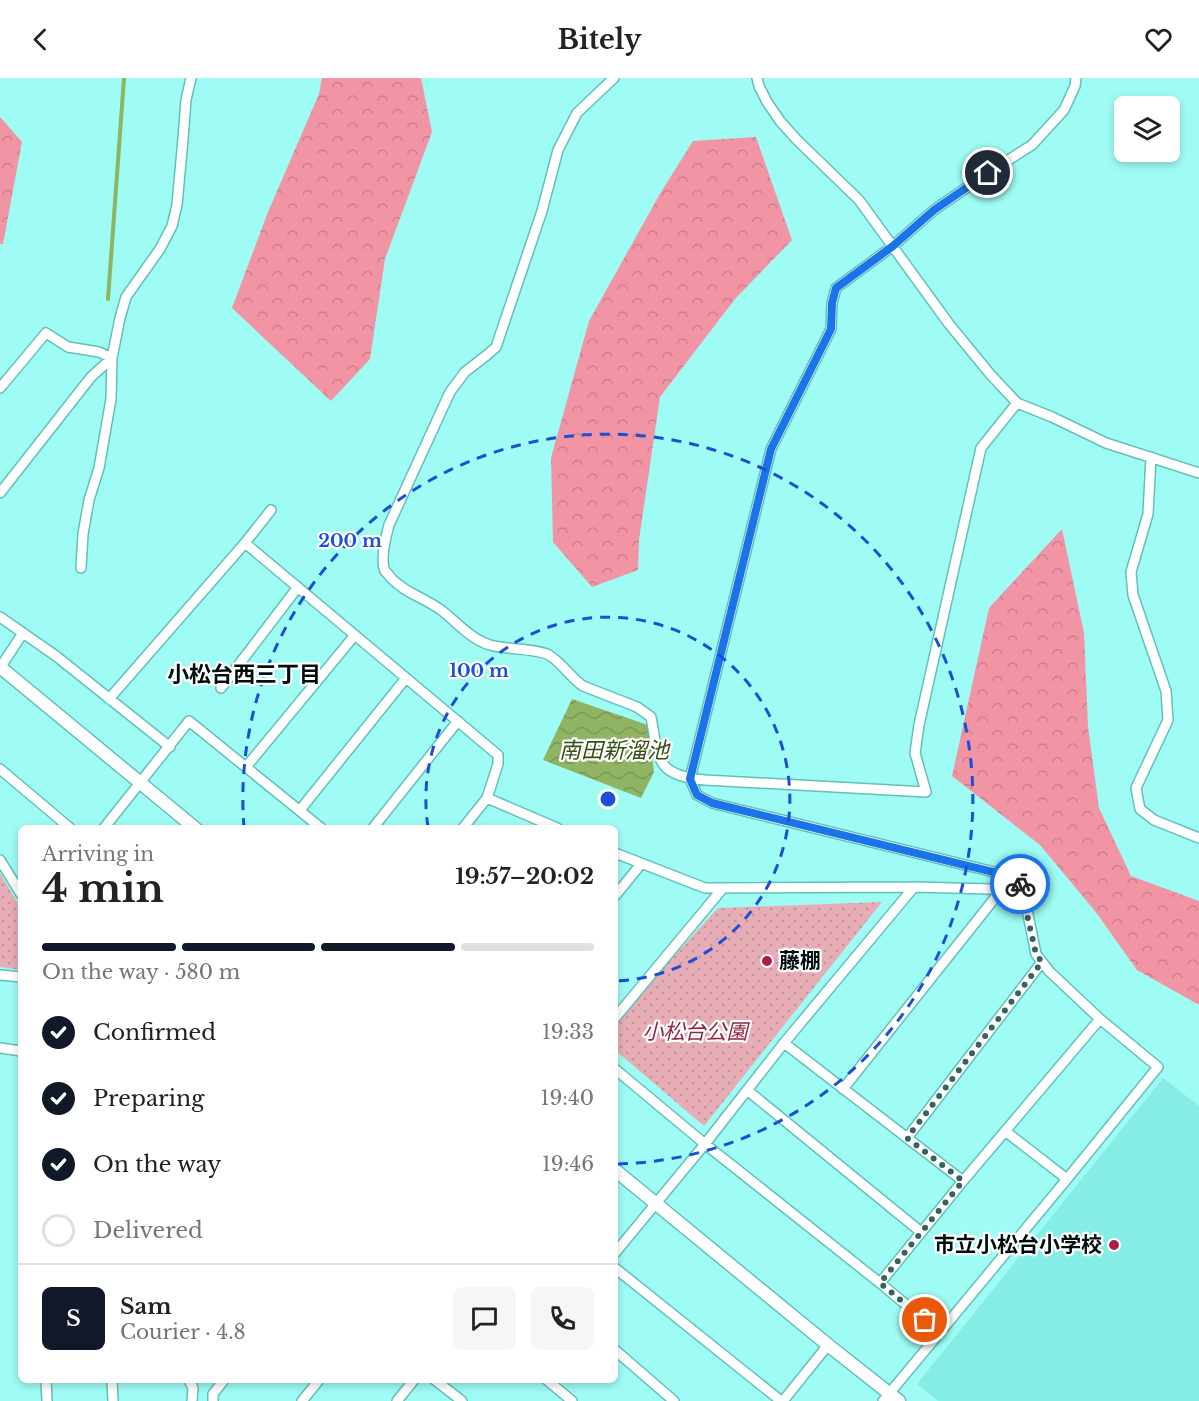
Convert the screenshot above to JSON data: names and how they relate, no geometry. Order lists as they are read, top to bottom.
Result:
{
  "districts": ["小松台西三丁目"],
  "water": ["南田新溜池"],
  "parks": ["小松台公園"],
  "places": ["藤棚", "市立小松台小学校"],
  "page": {
    "header": "Bitely",
    "heading": ["4 min", "Arriving in", "19:57–20:02"],
    "panel": ["Sam", "Courier · 4.8"],
    "bar": "On the way · 580 m",
    "list": [
      ["Confirmed", "19:33"],
      ["Preparing", "19:40"],
      ["On the way", "19:46"],
      "Delivered"
    ],
    "round": "S"
  },
  "rings": ["200 m", "100 m"]
}
